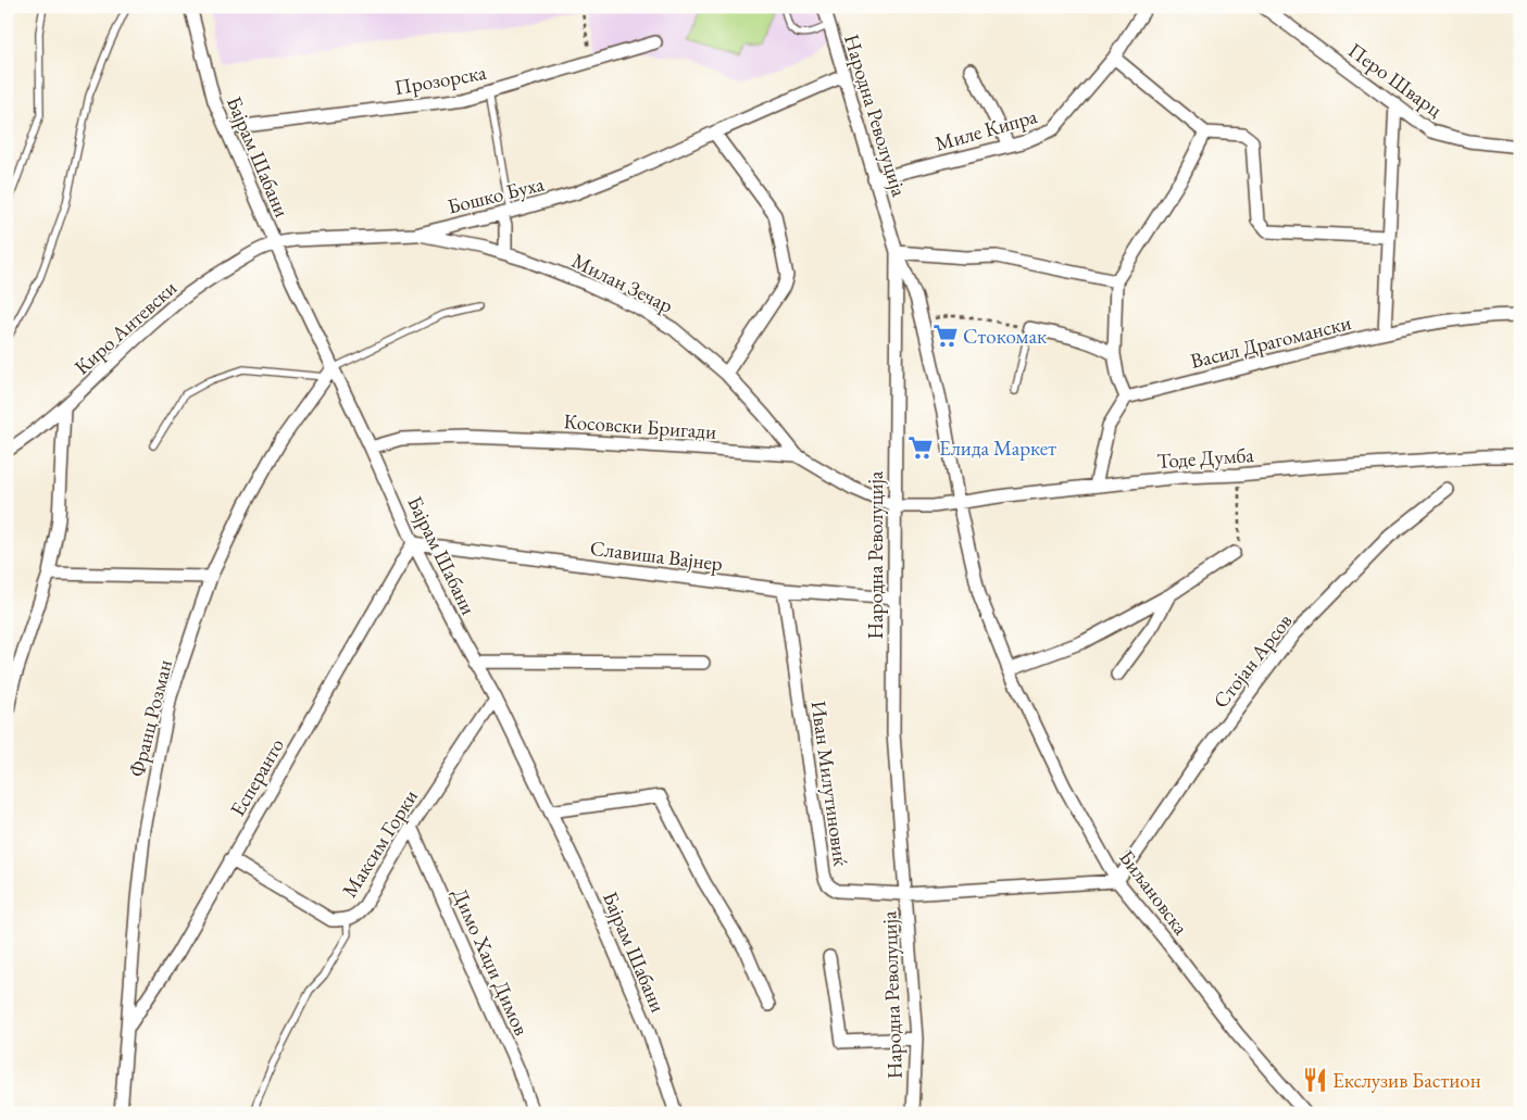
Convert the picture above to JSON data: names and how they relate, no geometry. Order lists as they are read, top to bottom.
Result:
{
  "streets": {
    "street": [
      "Прозорска",
      "Перо Шварц",
      "Народна Револуција",
      "Миле Кипра",
      "Бајрам Шабани",
      "Бошко Буха",
      "Милан Зечар",
      "Киро Антевски",
      "Васил Драгомански",
      "Косовски Бригади",
      "Тоде Думба",
      "Славиша Вајнер",
      "Стојан Арсов",
      "Франц Розман",
      "Есперанто",
      "Иван Милутиновиќ",
      "Максим Горки",
      "Биљановска",
      "Димо Хаџи Димов"
    ]
  },
  "crossings": [
    ["Прозорска", "Бајрам Шабани"],
    ["Народна Револуција", "Миле Кипра"],
    ["Народна Револуција", "Бошко Буха"],
    ["Народна Револуција", "Косовски Бригади"],
    ["Народна Револуција", "Тоде Думба"],
    ["Народна Револуција", "Славиша Вајнер"],
    ["Народна Револуција", "Иван Милутиновиќ"],
    ["Народна Револуција", "Биљановска"],
    ["Бајрам Шабани", "Бошко Буха"],
    ["Бајрам Шабани", "Киро Антевски"],
    ["Бајрам Шабани", "Косовски Бригади"],
    ["Бајрам Шабани", "Славиша Вајнер"],
    ["Бајрам Шабани", "Франц Розман"],
    ["Бајрам Шабани", "Есперанто"],
    ["Бајрам Шабани", "Максим Горки"],
    ["Бошко Буха", "Милан Зечар"],
    ["Бошко Буха", "Киро Антевски"],
    ["Милан Зечар", "Косовски Бригади"],
    ["Косовски Бригади", "Тоде Думба"],
    ["Тоде Думба", "Биљановска"],
    ["Славиша Вајнер", "Есперанто"],
    ["Славиша Вајнер", "Иван Милутиновиќ"],
    ["Стојан Арсов", "Иван Милутиновиќ"],
    ["Стојан Арсов", "Биљановска"],
    ["Франц Розман", "Есперанто"],
    ["Есперанто", "Максим Горки"],
    ["Иван Милутиновиќ", "Биљановска"],
    ["Максим Горки", "Димо Хаџи Димов"]
  ],
  "places": {
    "supermarket": ["Стокомак", "Елида Маркет"],
    "restaurant": ["Екслузив Бастион"]
  }
}
